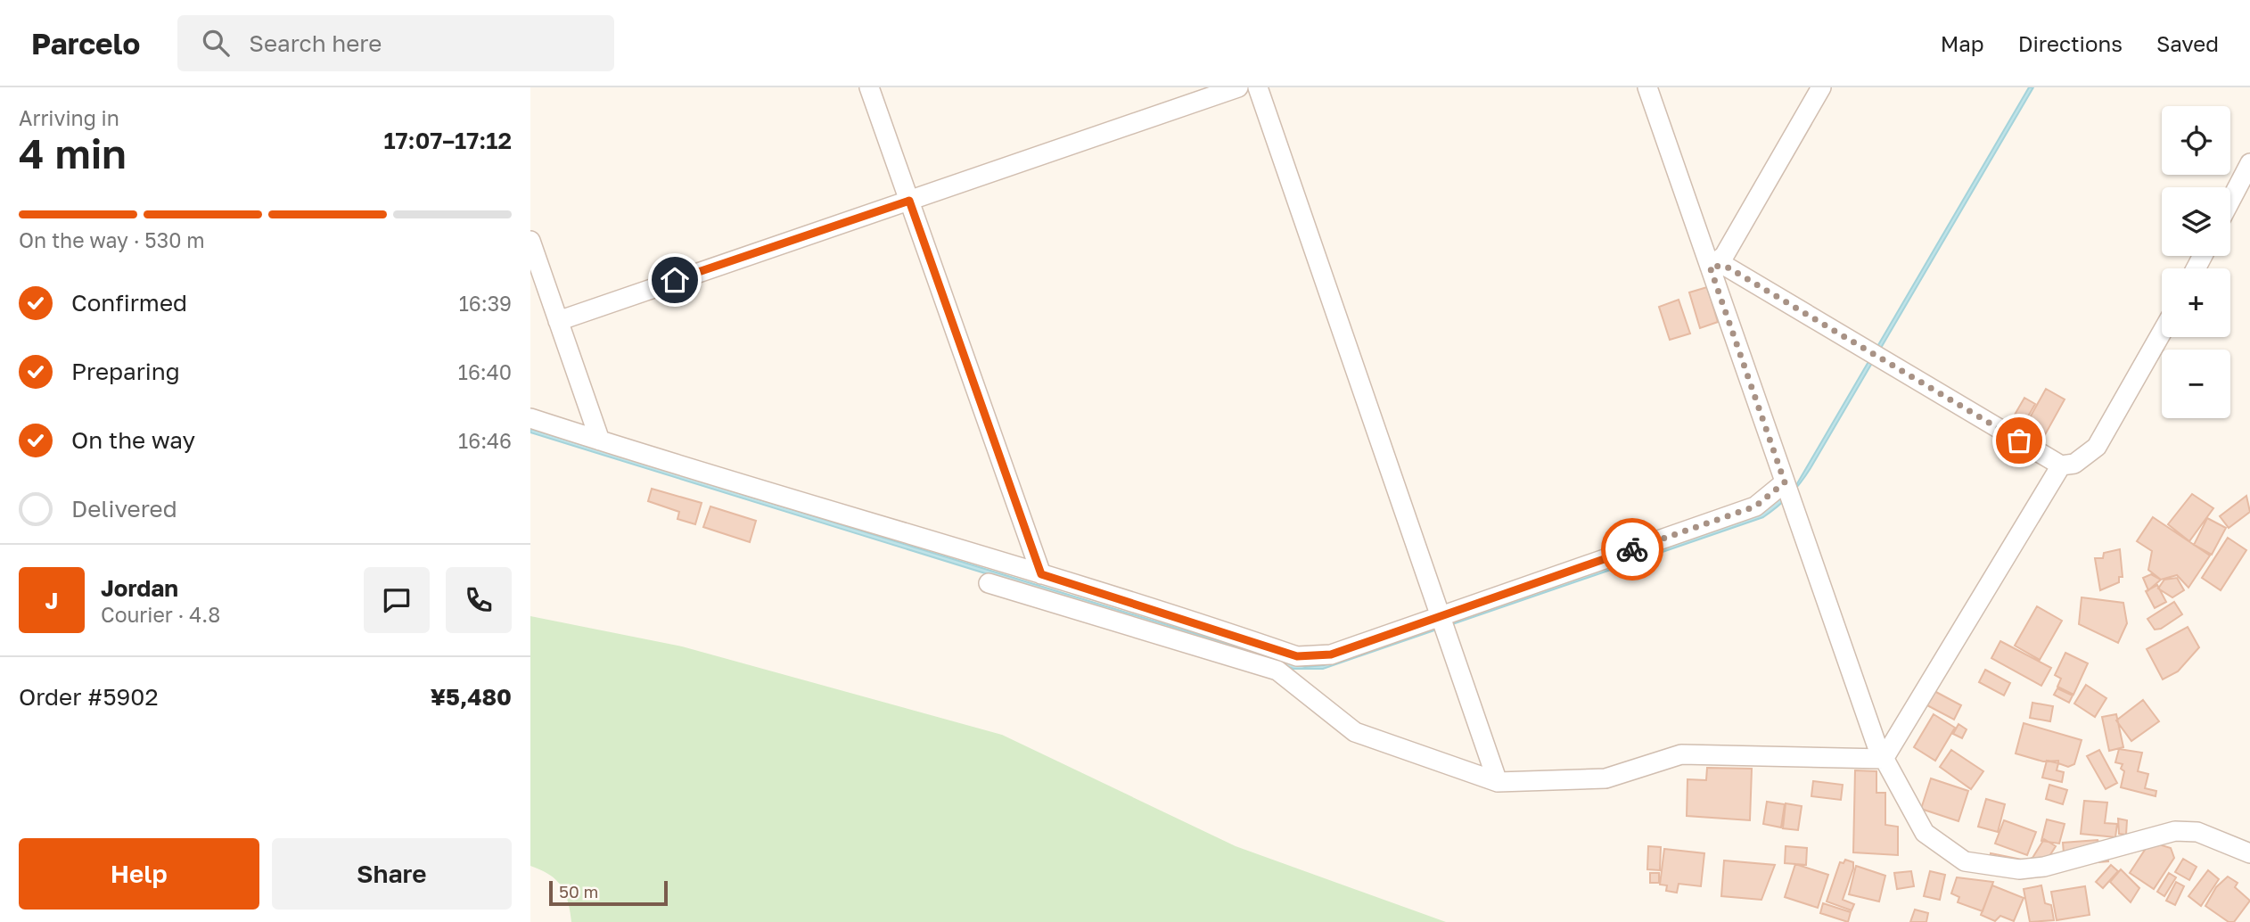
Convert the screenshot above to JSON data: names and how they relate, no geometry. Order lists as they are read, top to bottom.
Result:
{
  "scale_bar": "50 m",
  "page": {
    "header": "Parcelo",
    "search": "Search here",
    "nav": ["Map", "Directions", "Saved"],
    "heading": ["4 min", "Arriving in", "17:07–17:12"],
    "panel": [
      "Jordan",
      "Courier · 4.8",
      "Order #5902",
      "¥5,480"
    ],
    "map_buttons": ["+", "−"],
    "bar": "On the way · 530 m",
    "list": [
      ["Confirmed", "16:39"],
      ["Preparing", "16:40"],
      ["On the way", "16:46"],
      "Delivered"
    ],
    "round": "J",
    "buttons": ["Help", "Share"],
    "scale": "50 m"
  }
}
